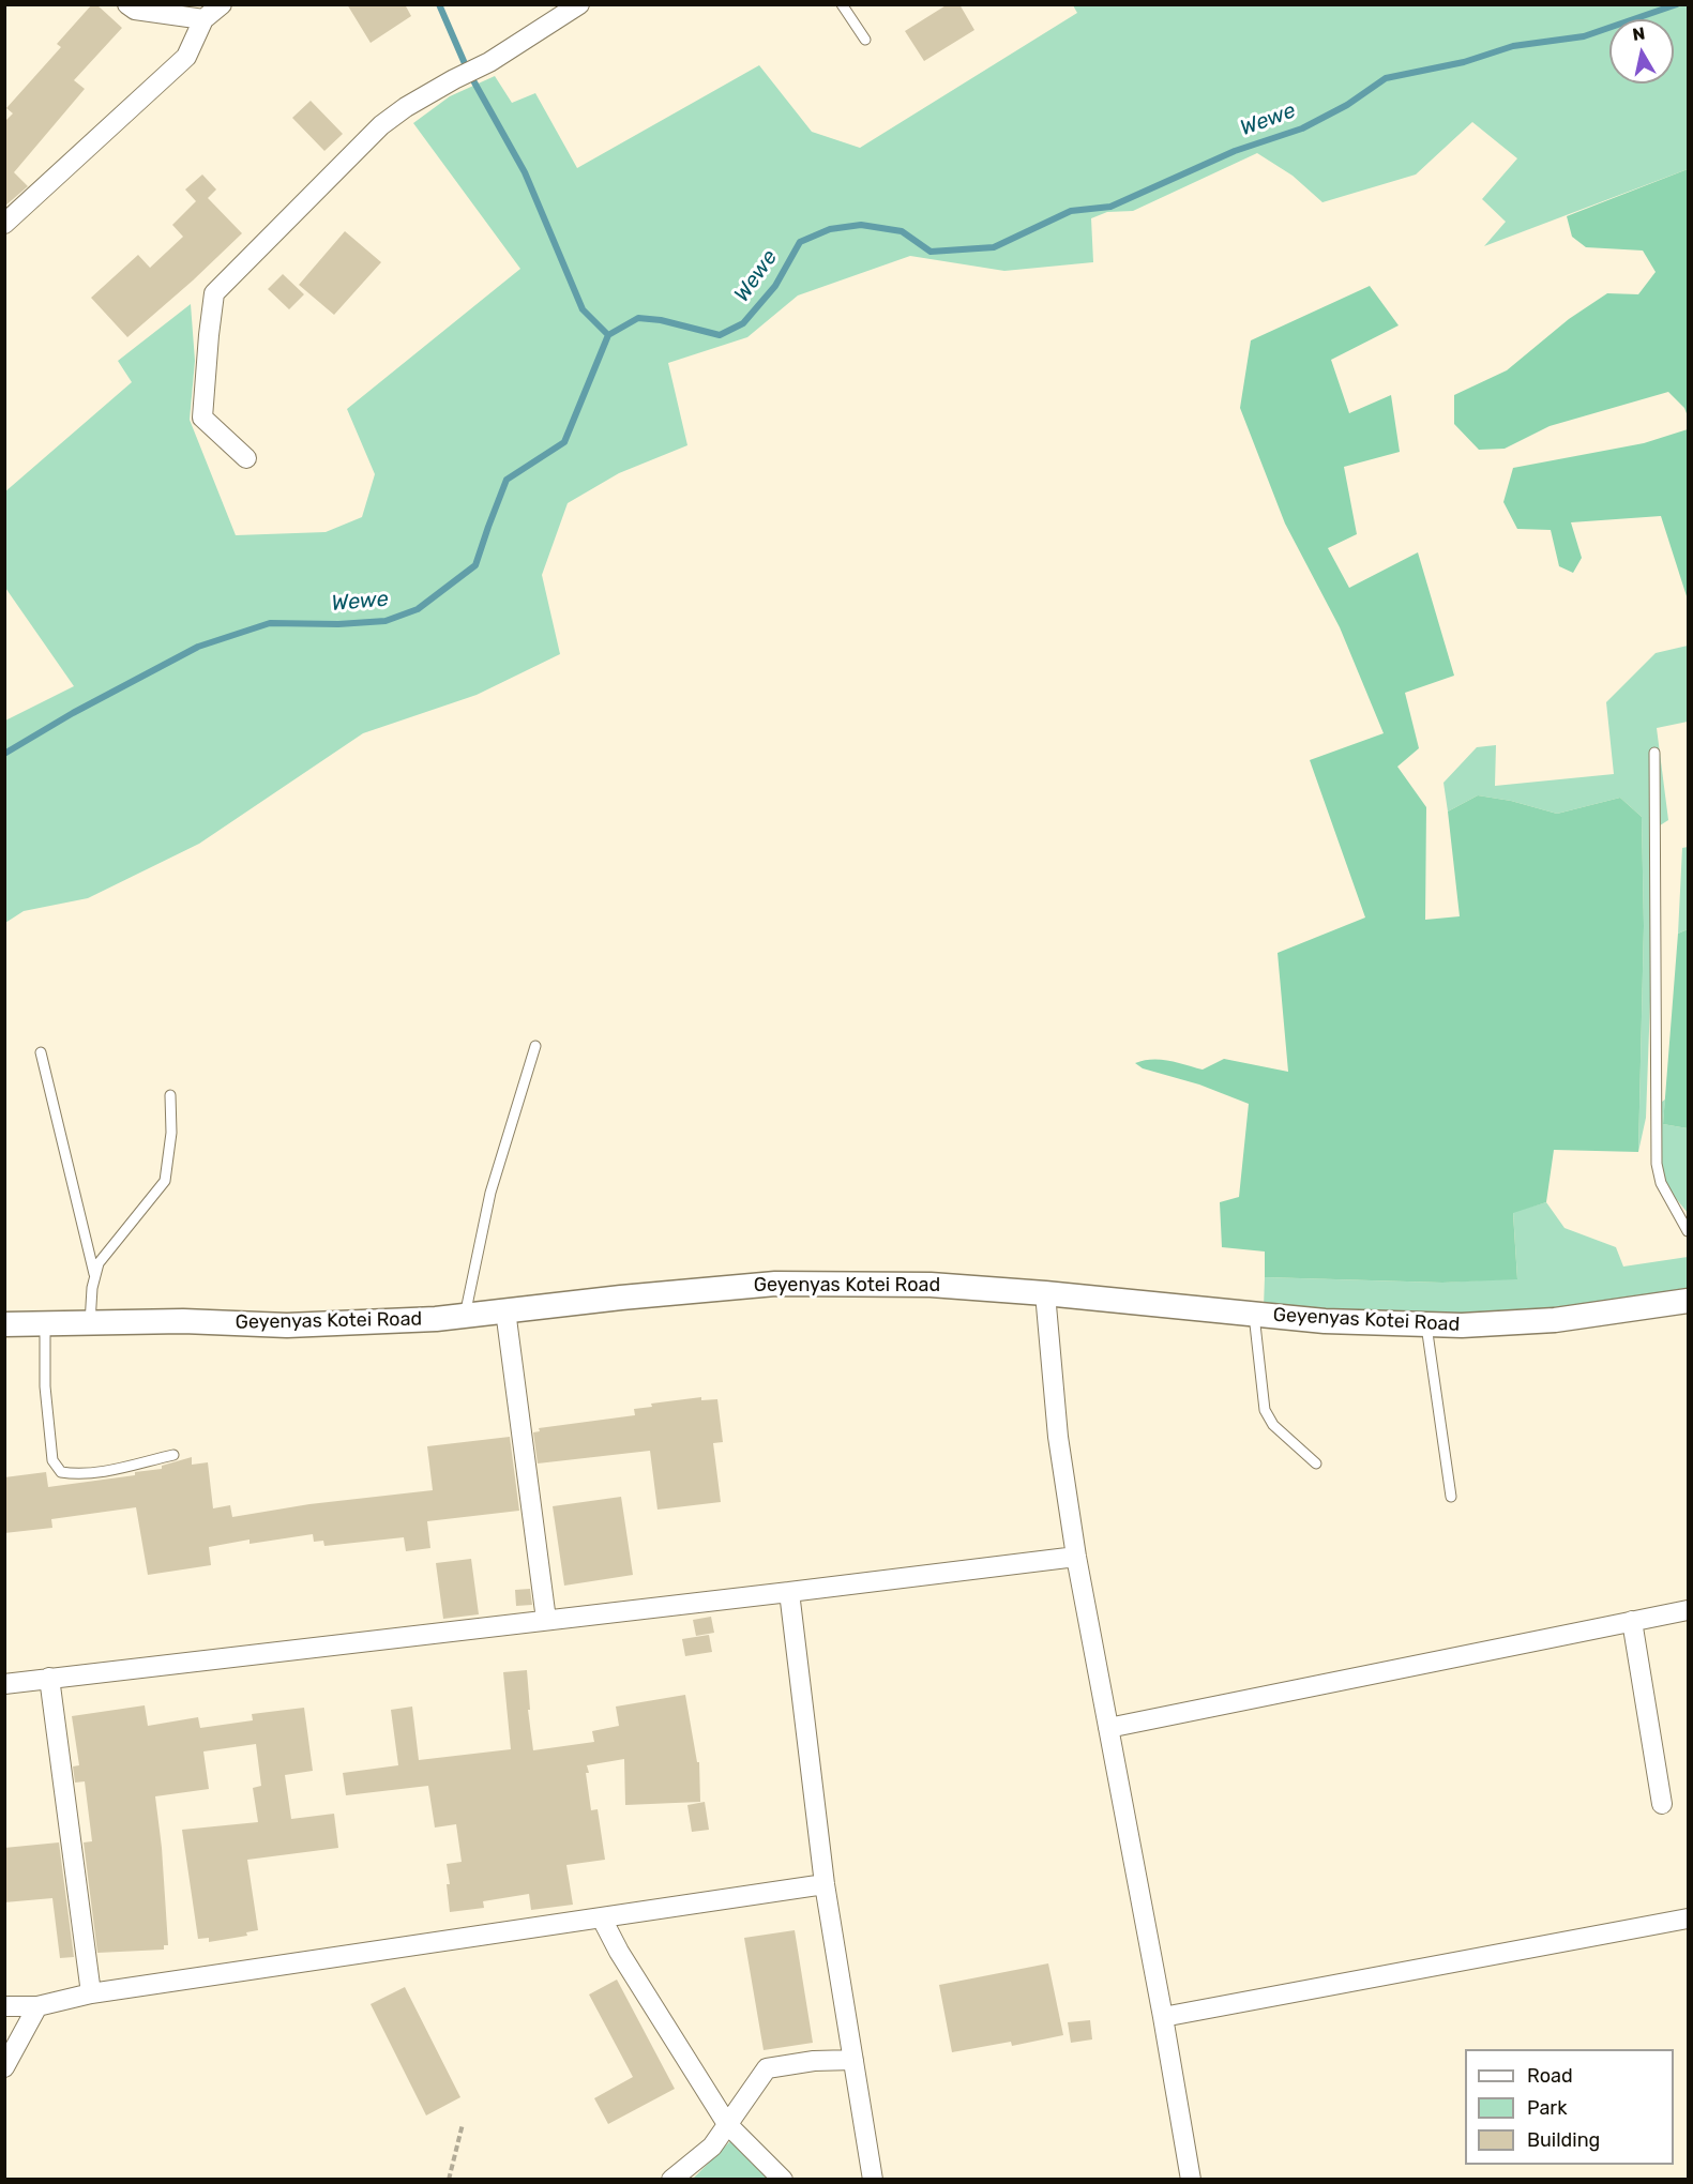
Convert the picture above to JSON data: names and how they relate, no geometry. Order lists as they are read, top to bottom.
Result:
{
  "streets": {
    "street": ["Geyenyas Kotei Road"]
  },
  "water": ["Wewe"],
  "legend": ["Road", "Park", "Building"],
  "north": "top"
}
